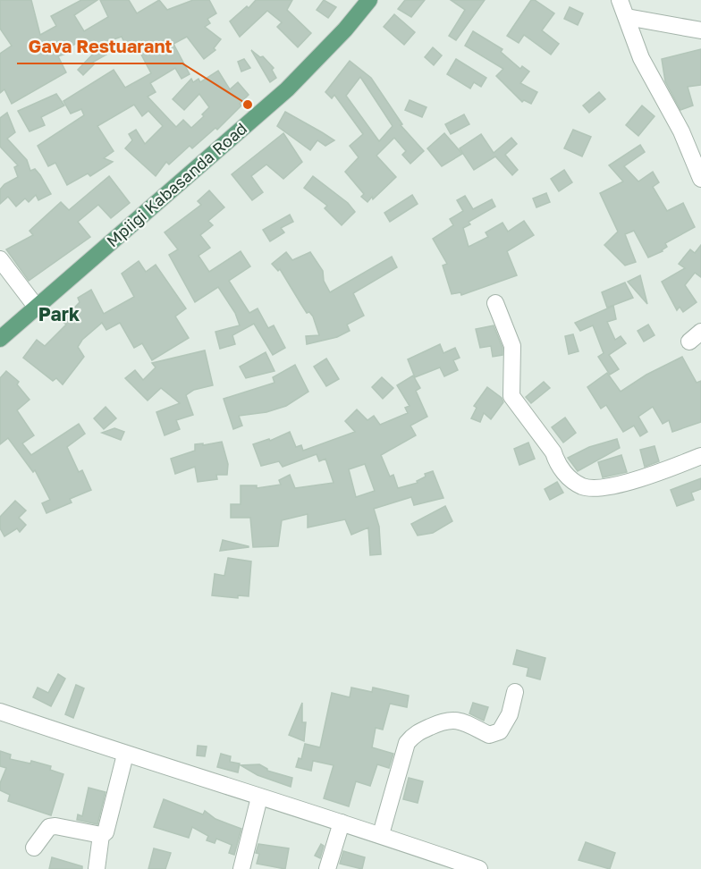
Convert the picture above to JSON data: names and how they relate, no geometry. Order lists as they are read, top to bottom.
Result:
{
  "streets": {
    "main road": ["Mpiigi Kabasanda Road"]
  },
  "districts": ["Park"],
  "places": ["Gava Restuarant"]
}
